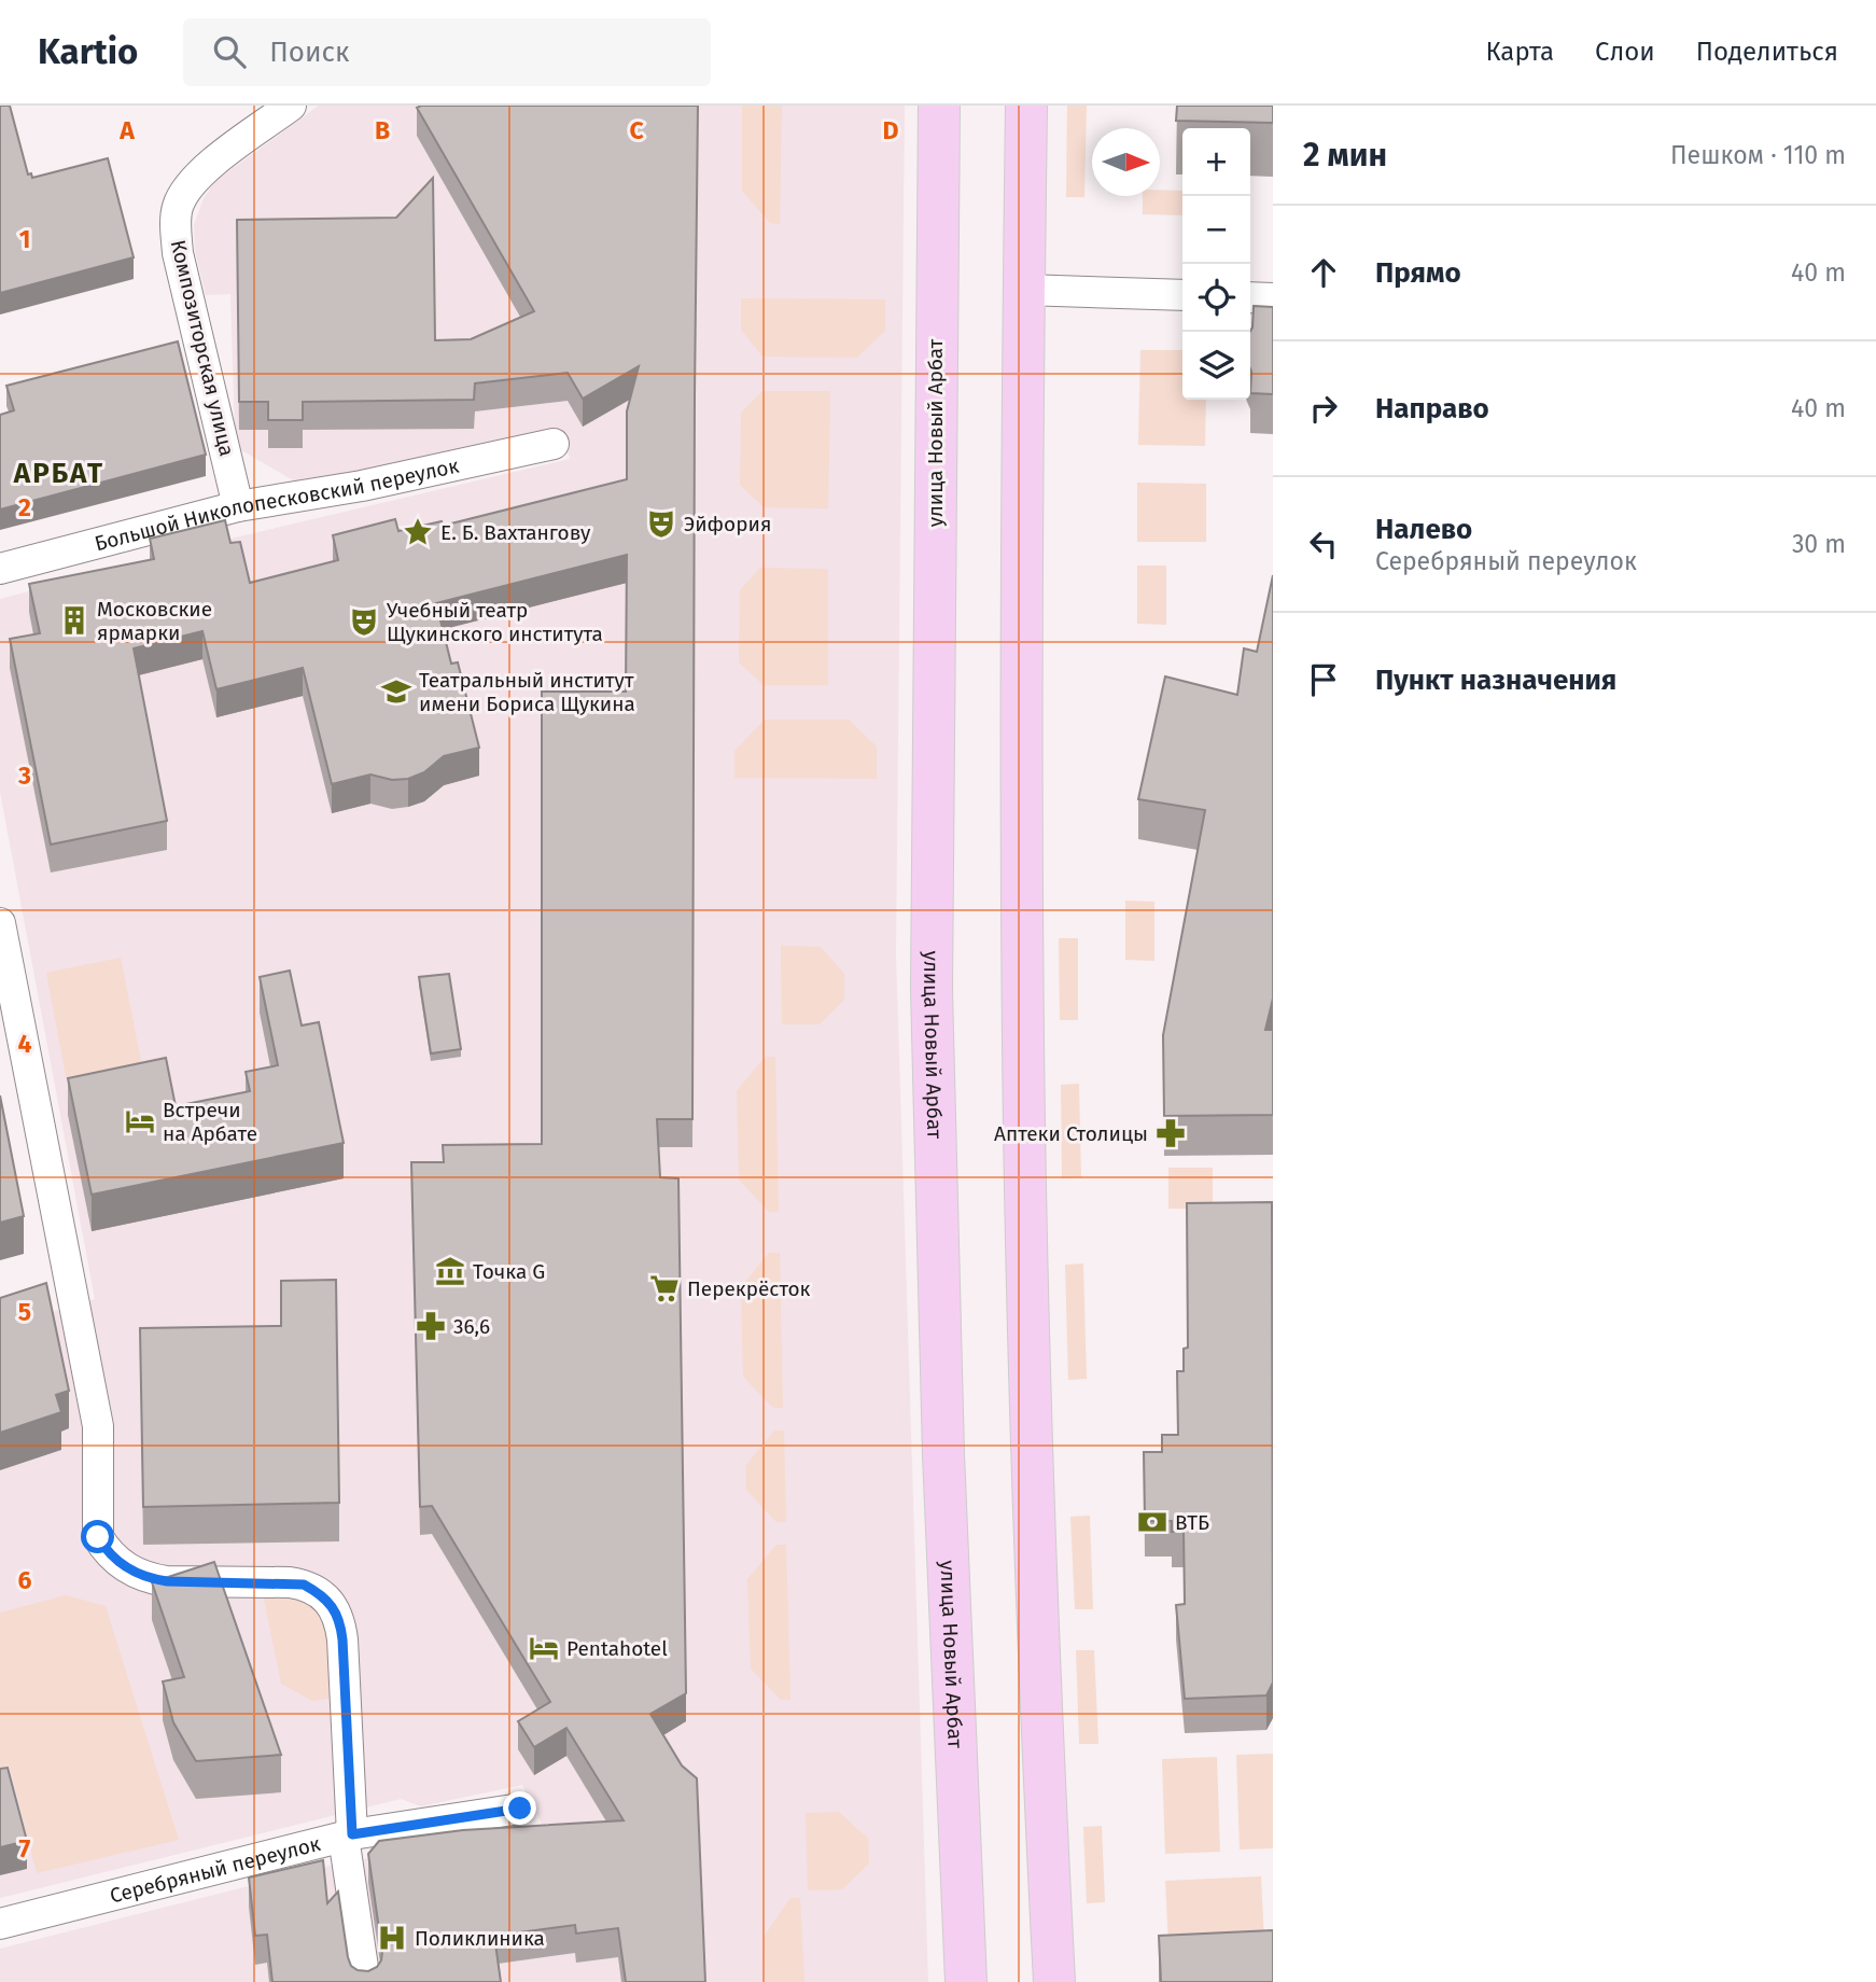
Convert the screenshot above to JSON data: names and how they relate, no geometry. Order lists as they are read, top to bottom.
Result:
{
  "streets": {
    "main road": ["улица Новый Арбат"],
    "street": ["Композиторская улица", "Большой Николопесковский переулок", "Серебряный переулок"]
  },
  "crossings": [
    ["Композиторская улица", "Большой Николопесковский переулок"]
  ],
  "districts": ["АРБАТ"],
  "places": {
    "theatre": ["Эйфория", "Учебный театр Щукинского института"],
    "place": ["Е. Б. Вахтангову"],
    "building": ["Московские ярмарки"],
    "school or university": ["Театральный институт имени Бориса Щукина"],
    "hotel": ["Встречи на Арбате", "Pentahotel"],
    "pharmacy": ["Аптеки Столицы", "36,6"],
    "museum": ["Точка G"],
    "supermarket": ["Перекрёсток"],
    "bank": ["ВТБ"],
    "hospital": ["Поликлиника"]
  },
  "north": "right",
  "page": {
    "header": "Kartio",
    "search": "Поиск",
    "nav": ["Карта", "Слои", "Поделиться"],
    "heading": ["2 мин", "Пешком · 110 m"],
    "map_buttons": ["+", "−"],
    "list": [
      ["Прямо", "40 m"],
      ["Направо", "40 m"],
      ["Налево", "Серебряный переулок", "30 m"],
      "Пункт назначения"
    ]
  },
  "grid": {
    "columns": [
      "A",
      "B",
      "C",
      "D"
    ],
    "rows": [
      "1",
      "2",
      "3",
      "4",
      "5",
      "6",
      "7"
    ]
  }
}
